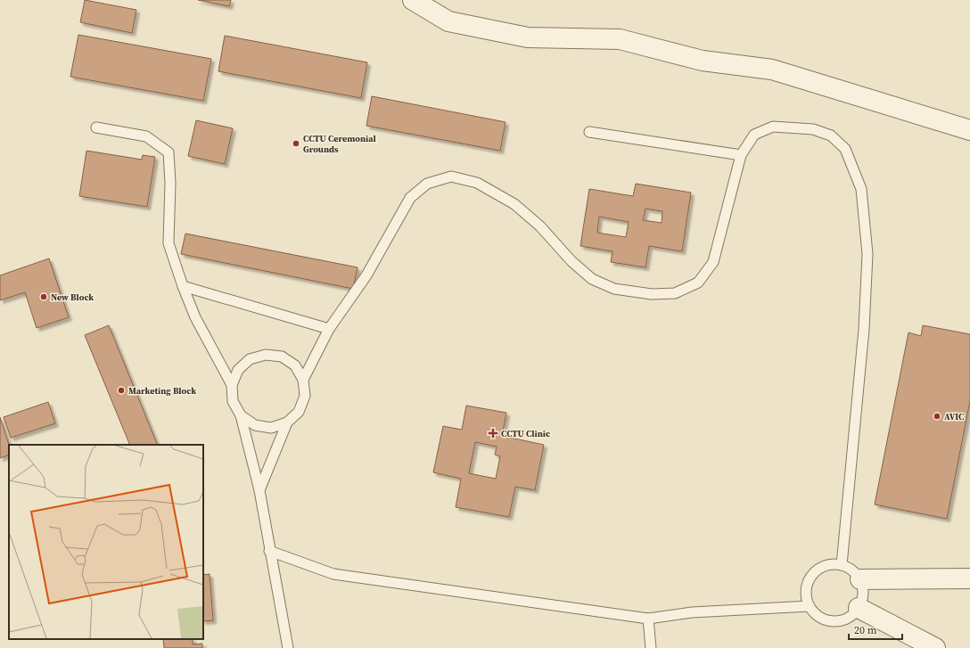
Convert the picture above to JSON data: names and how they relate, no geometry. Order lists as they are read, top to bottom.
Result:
{
  "places": {
    "other": [
      "CCTU Ceremonial Grounds",
      "New Block",
      "Marketing Block",
      "AVIC"
    ],
    "health": ["CCTU Clinic"]
  },
  "scale_bar": "20 m"
}
